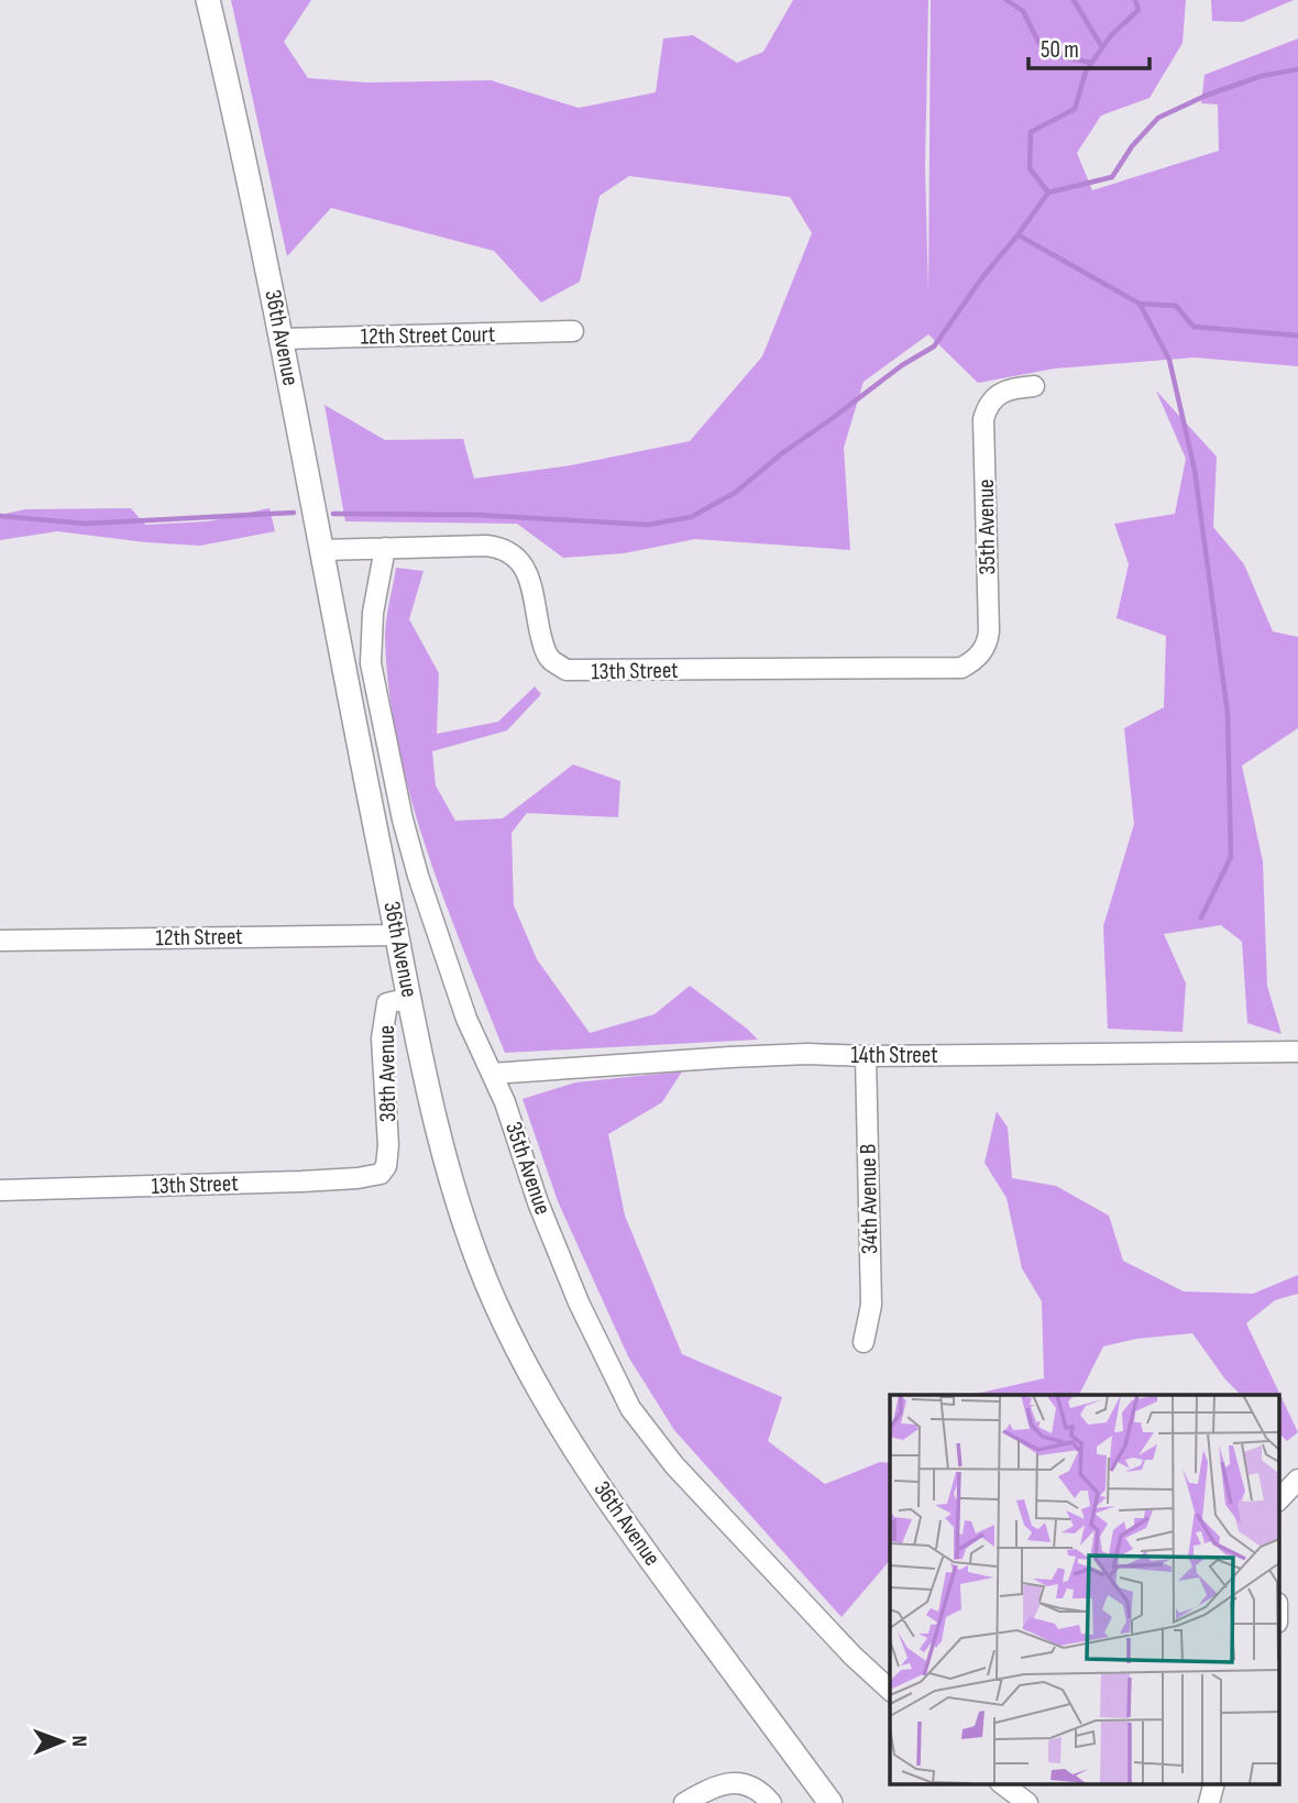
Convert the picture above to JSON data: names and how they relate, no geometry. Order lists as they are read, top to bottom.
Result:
{
  "streets": {
    "street": [
      "12th Street Court",
      "36th Avenue",
      "35th Avenue",
      "13th Street",
      "12th Street",
      "14th Street",
      "38th Avenue",
      "34th Avenue B"
    ]
  },
  "crossings": [
    ["12th Street Court", "36th Avenue"],
    ["36th Avenue", "13th Street"],
    ["36th Avenue", "12th Street"],
    ["36th Avenue", "38th Avenue"],
    ["35th Avenue", "13th Street"],
    ["35th Avenue", "14th Street"],
    ["13th Street", "38th Avenue"],
    ["14th Street", "34th Avenue B"]
  ],
  "scale_bar": "50 m",
  "north": "right"
}
